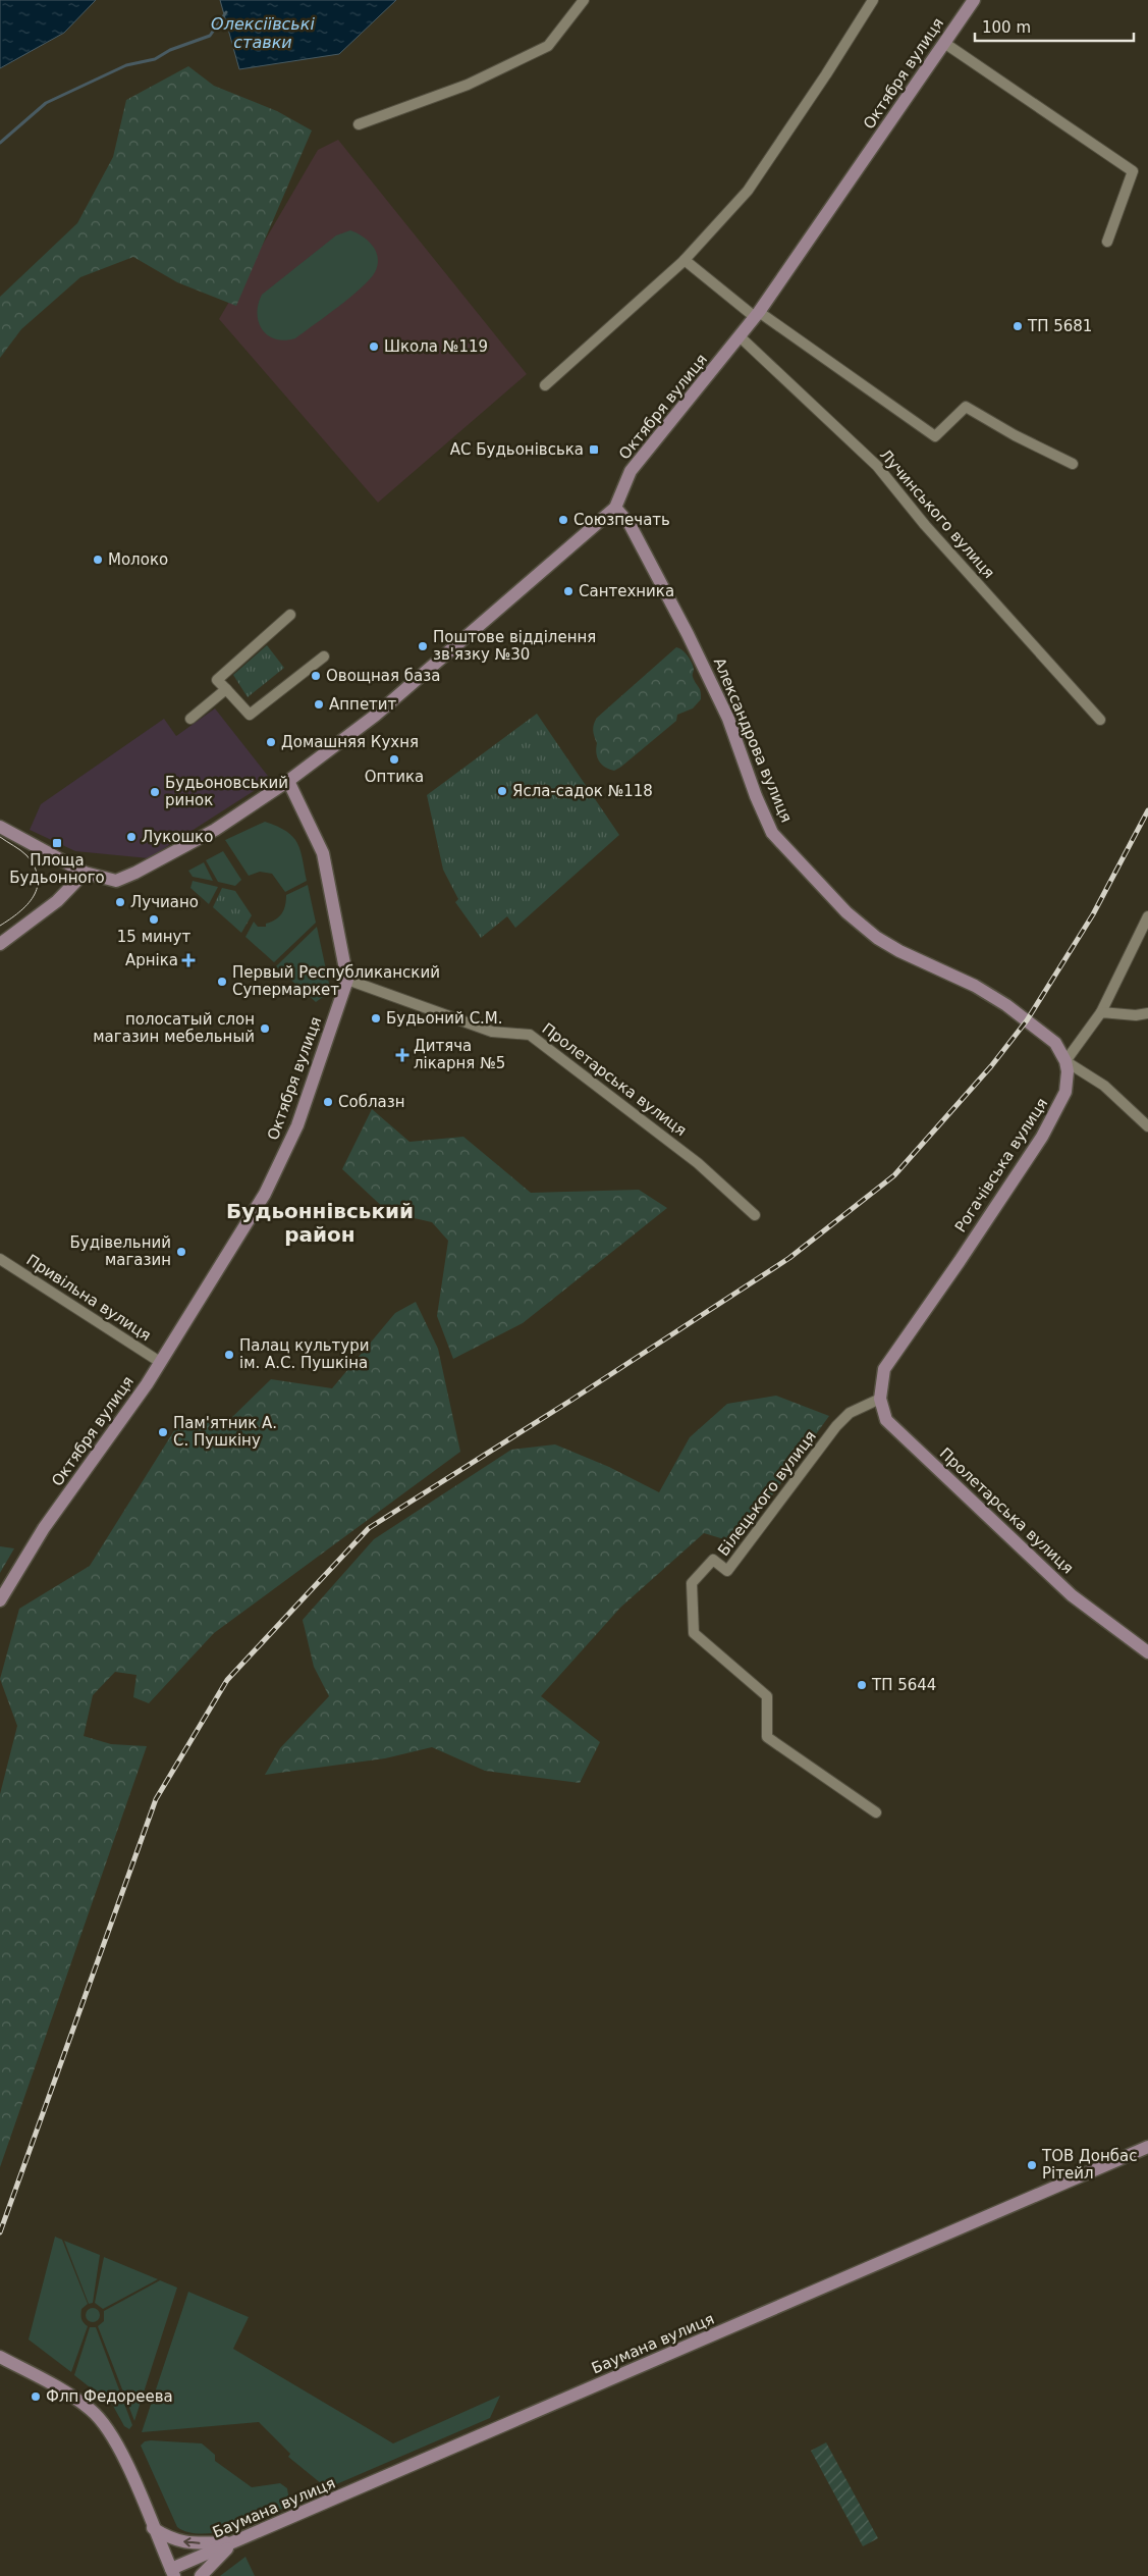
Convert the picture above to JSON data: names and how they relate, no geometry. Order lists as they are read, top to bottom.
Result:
{
  "streets": {
    "main road": [
      "Октября вулиця",
      "Александрова вулиця",
      "Пролетарська вулиця",
      "Рогачівська вулиця",
      "Баумана вулиця"
    ],
    "street": ["Лучинського вулиця", "Привільна вулиця", "Білецького вулиця"]
  },
  "crossings": [
    ["Октября вулиця", "Лучинського вулиця"],
    ["Октября вулиця", "Александрова вулиця"],
    ["Октября вулиця", "Пролетарська вулиця"],
    ["Октября вулиця", "Привільна вулиця"],
    ["Александрова вулиця", "Рогачівська вулиця"],
    ["Пролетарська вулиця", "Рогачівська вулиця"],
    ["Пролетарська вулиця", "Білецького вулиця"]
  ],
  "districts": ["Будьоннівський район"],
  "water": ["Олексіївські ставки"],
  "places": {
    "other": [
      "ТП 5681",
      "Школа №119",
      "Союзпечать",
      "Молоко",
      "Сантехника",
      "Поштове відділення зв'язку №30",
      "Овощная база",
      "Аппетит",
      "Домашняя Кухня",
      "Оптика",
      "Ясла-садок №118",
      "Будьоновський ринок",
      "Лукошко",
      "Лучиано",
      "15 минут",
      "Первый Республиканский Супермаркет",
      "Будьоний С.М.",
      "полосатый слон магазин мебельный",
      "Соблазн",
      "Будівельний магазин",
      "Палац культури ім. А.С. Пушкіна",
      "Пам'ятник А. С. Пушкіну",
      "ТП 5644",
      "ТОВ Донбас Рітейл",
      "Флп Федореева"
    ],
    "transit": ["АС Будьонівська", "Площа Будьонного"],
    "health": ["Арніка", "Дитяча лікарня №5"]
  },
  "scale_bar": "100 m"
}
